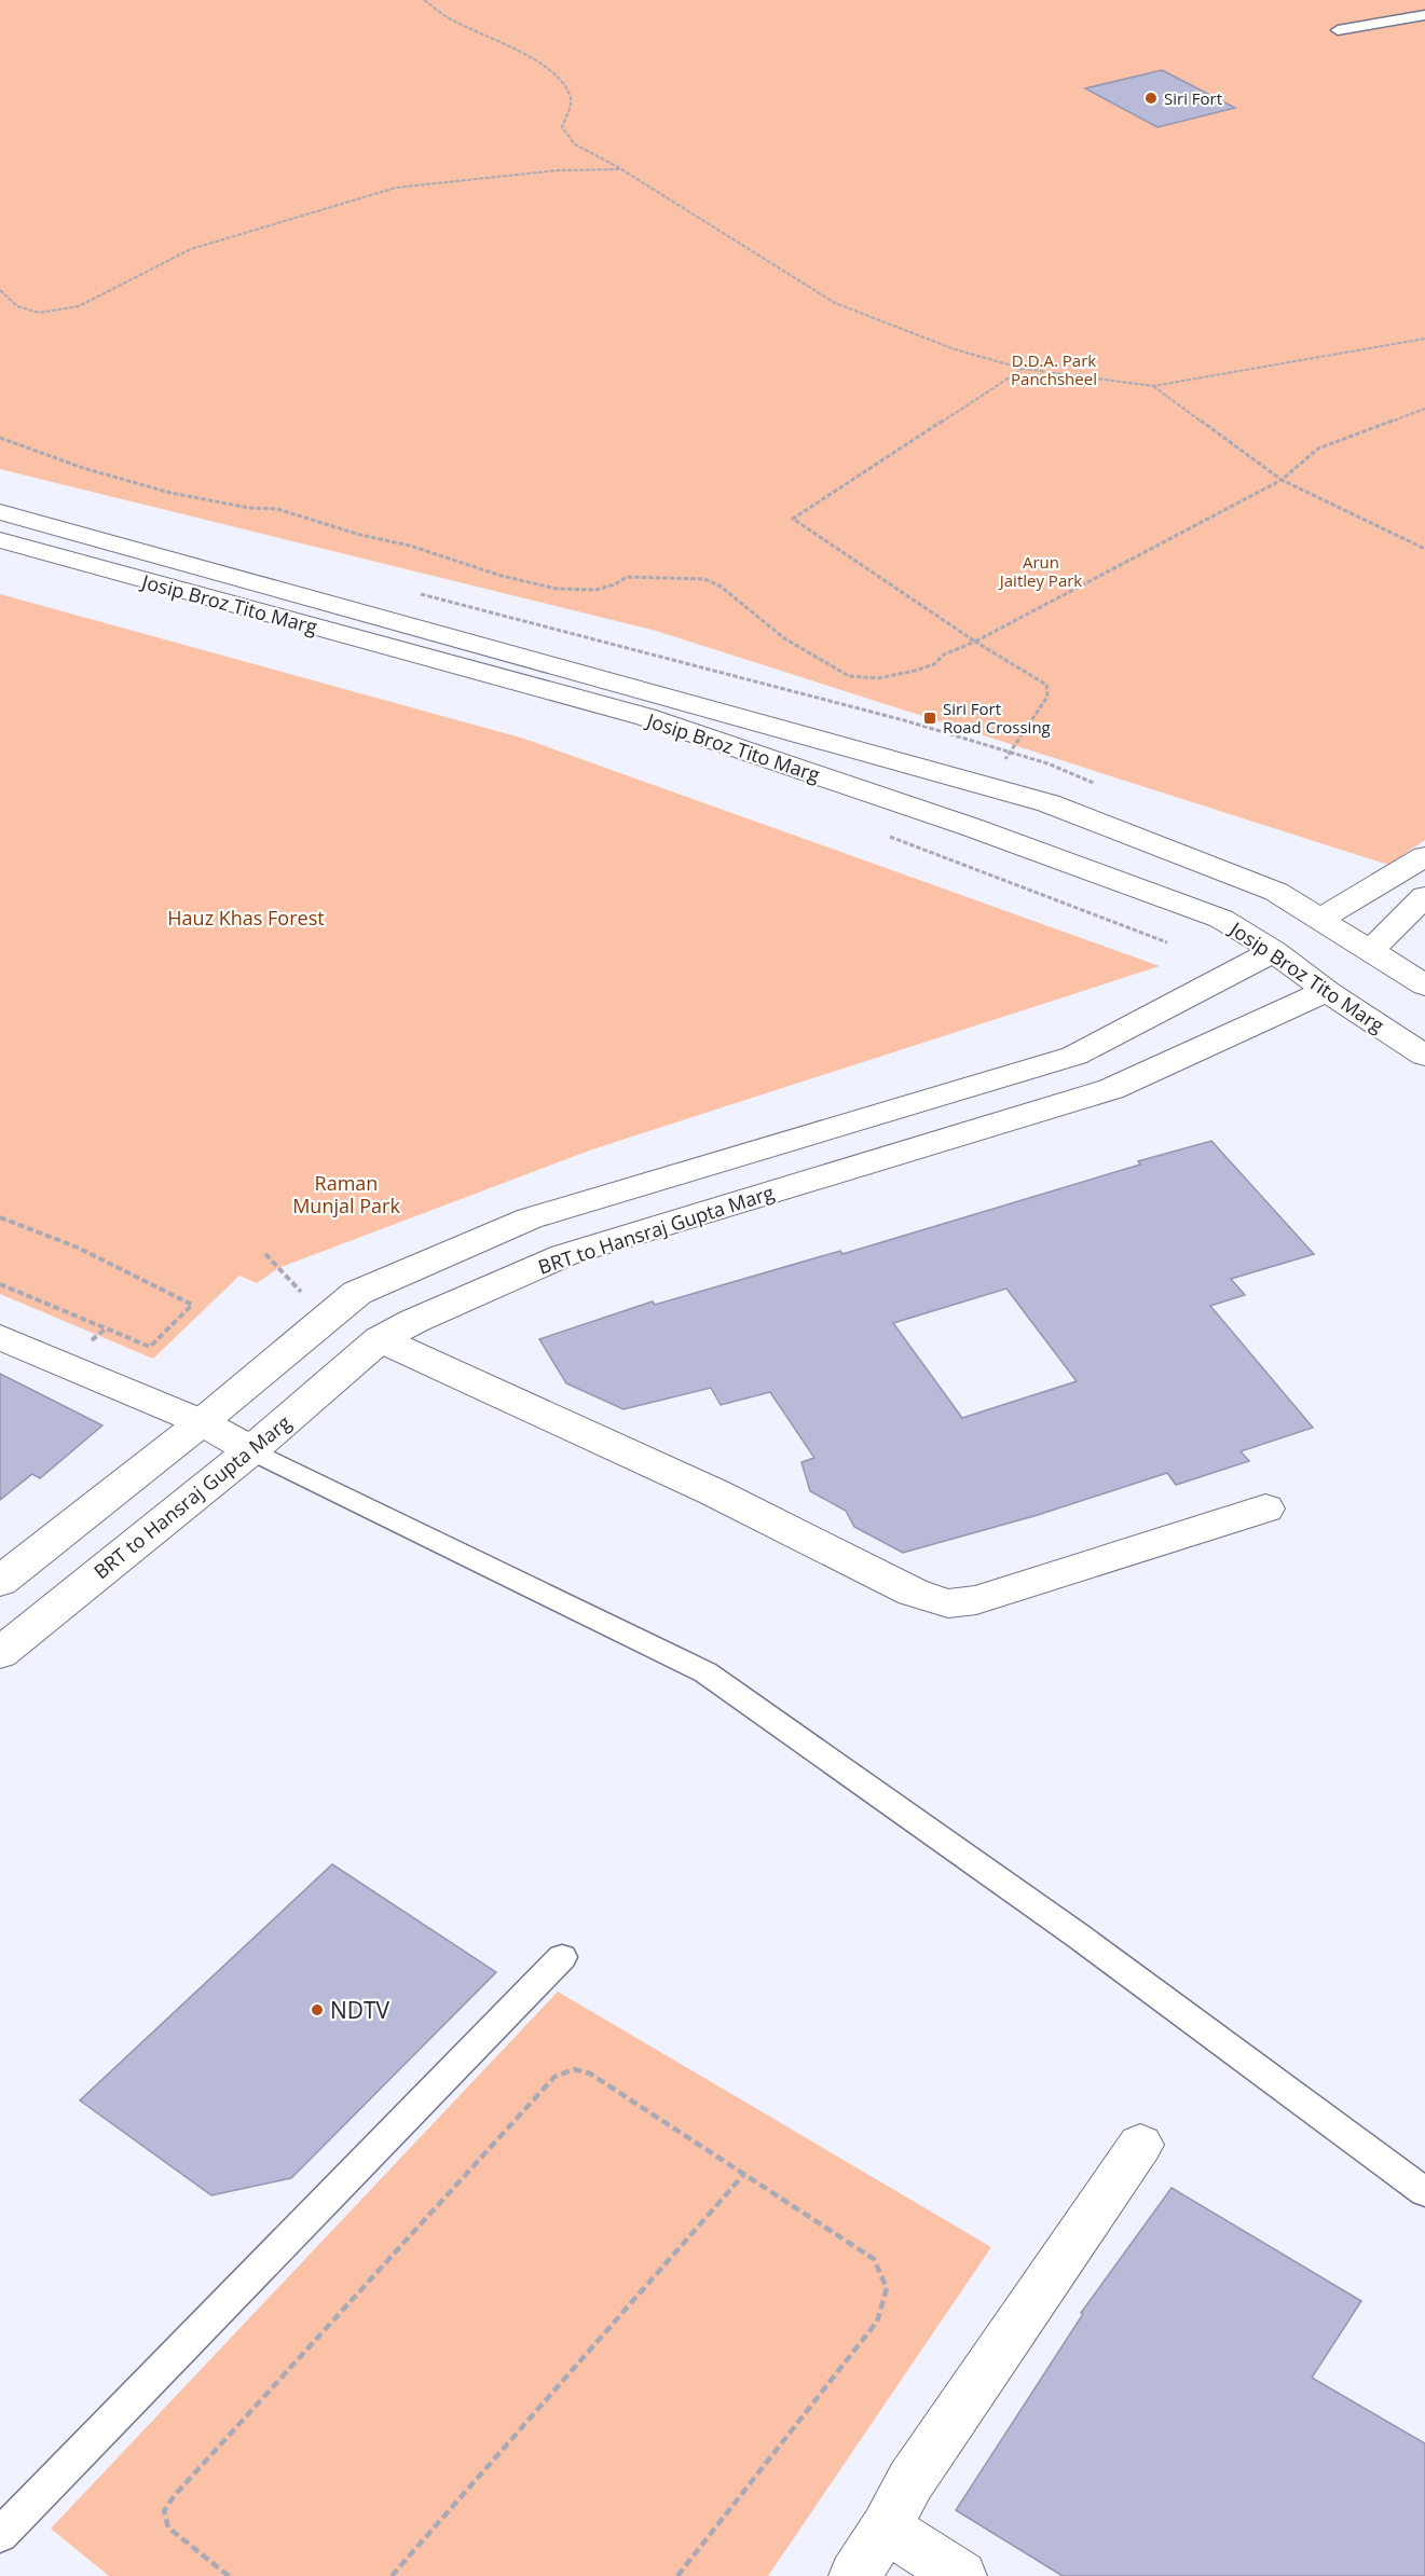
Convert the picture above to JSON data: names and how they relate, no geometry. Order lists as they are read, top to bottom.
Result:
{
  "streets": {
    "street": ["Josip Broz Tito Marg", "BRT to Hansraj Gupta Marg"]
  },
  "crossings": [
    ["Josip Broz Tito Marg", "BRT to Hansraj Gupta Marg"]
  ],
  "parks": [
    "D.D.A. Park Panchsheel",
    "Arun Jaitley Park",
    "Hauz Khas Forest",
    "Raman Munjal Park"
  ],
  "places": {
    "other": ["Siri Fort", "NDTV"],
    "transit": ["Siri Fort Road Crossing"]
  }
}
